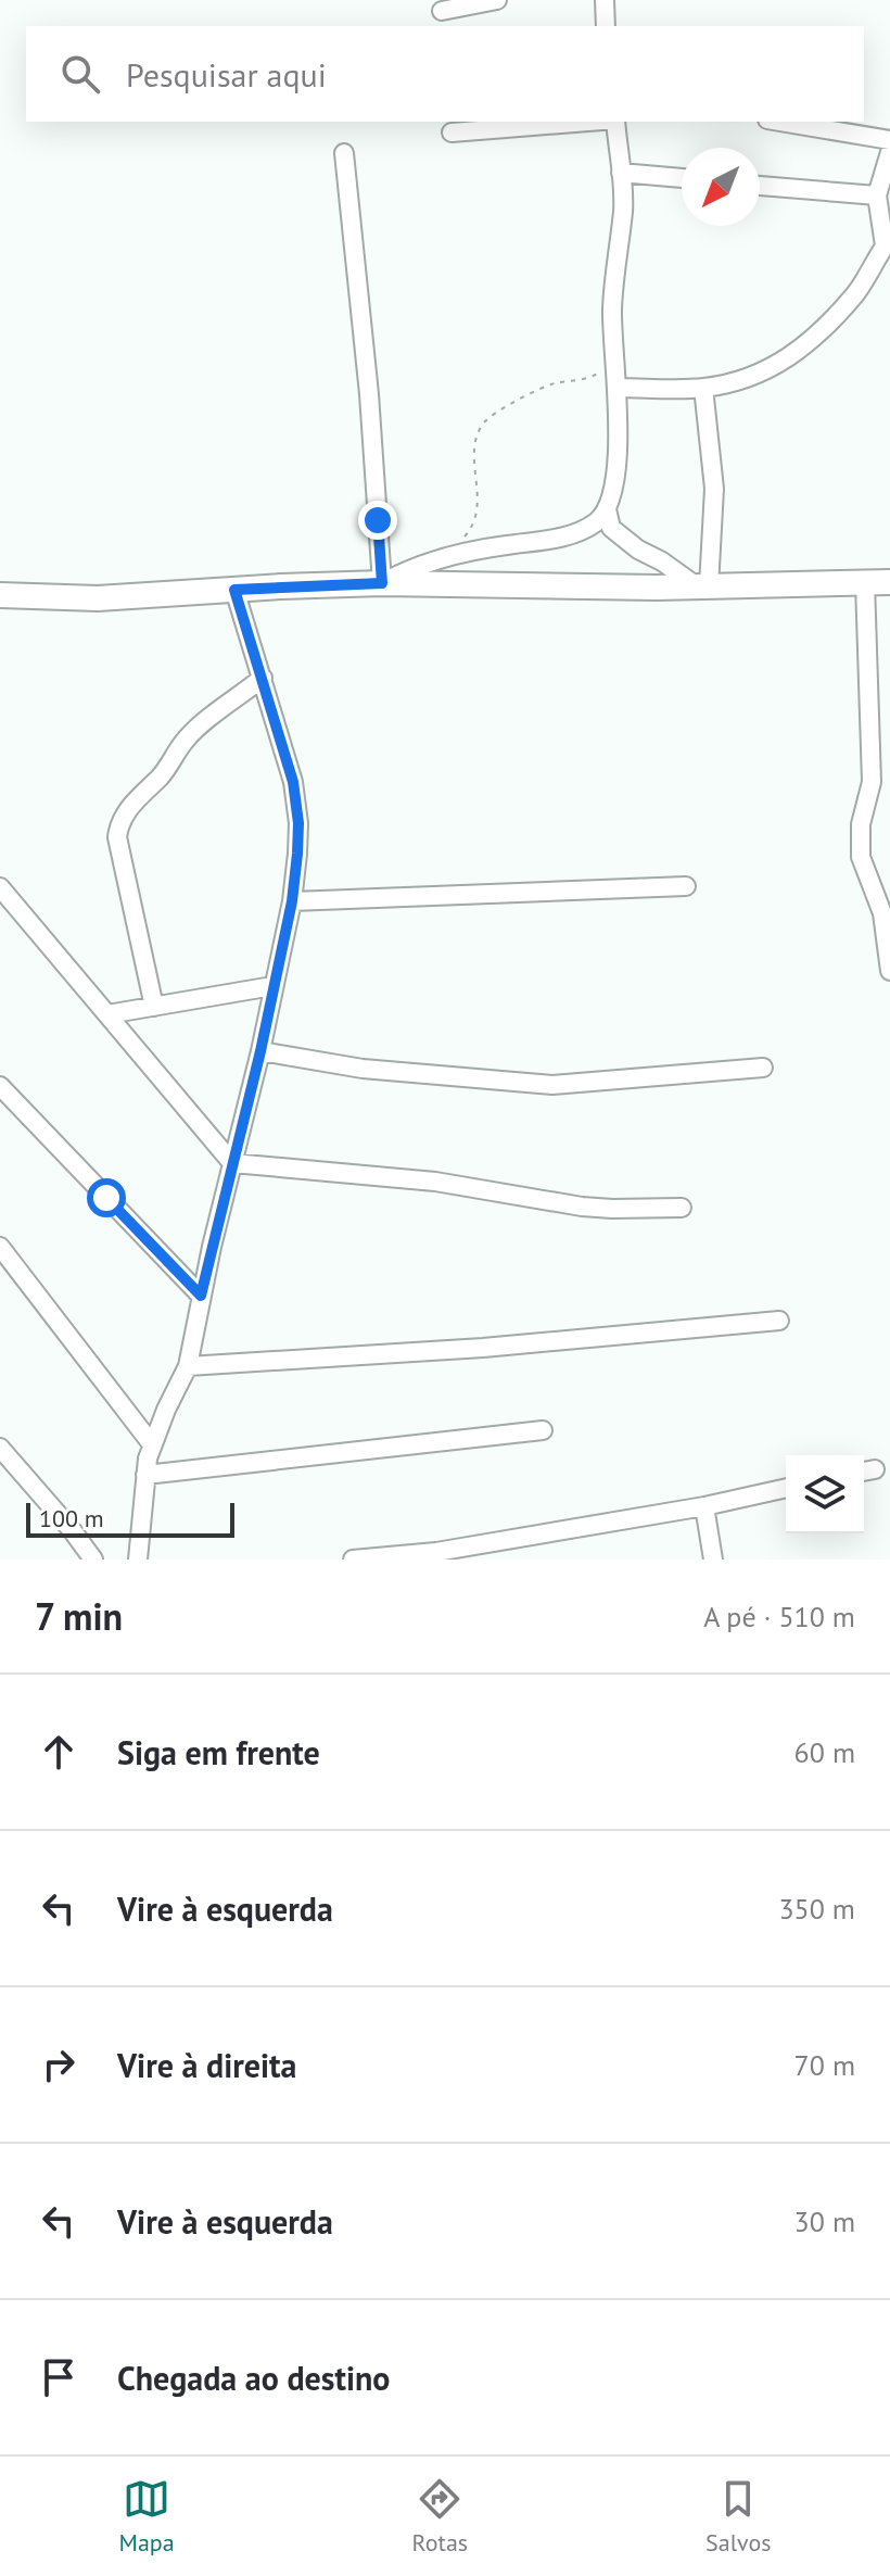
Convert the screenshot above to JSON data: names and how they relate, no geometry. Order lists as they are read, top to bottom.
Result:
{
  "scale_bar": "100 m",
  "north": "bottom left",
  "page": {
    "search": "Pesquisar aqui",
    "scale": "100 m",
    "heading": ["7 min", "A pé · 510 m"],
    "list": [
      ["Siga em frente", "60 m"],
      ["Vire à esquerda", "350 m"],
      ["Vire à direita", "70 m"],
      ["Vire à esquerda", "30 m"],
      "Chegada ao destino"
    ],
    "nav": ["Mapa", "Rotas", "Salvos"]
  }
}
